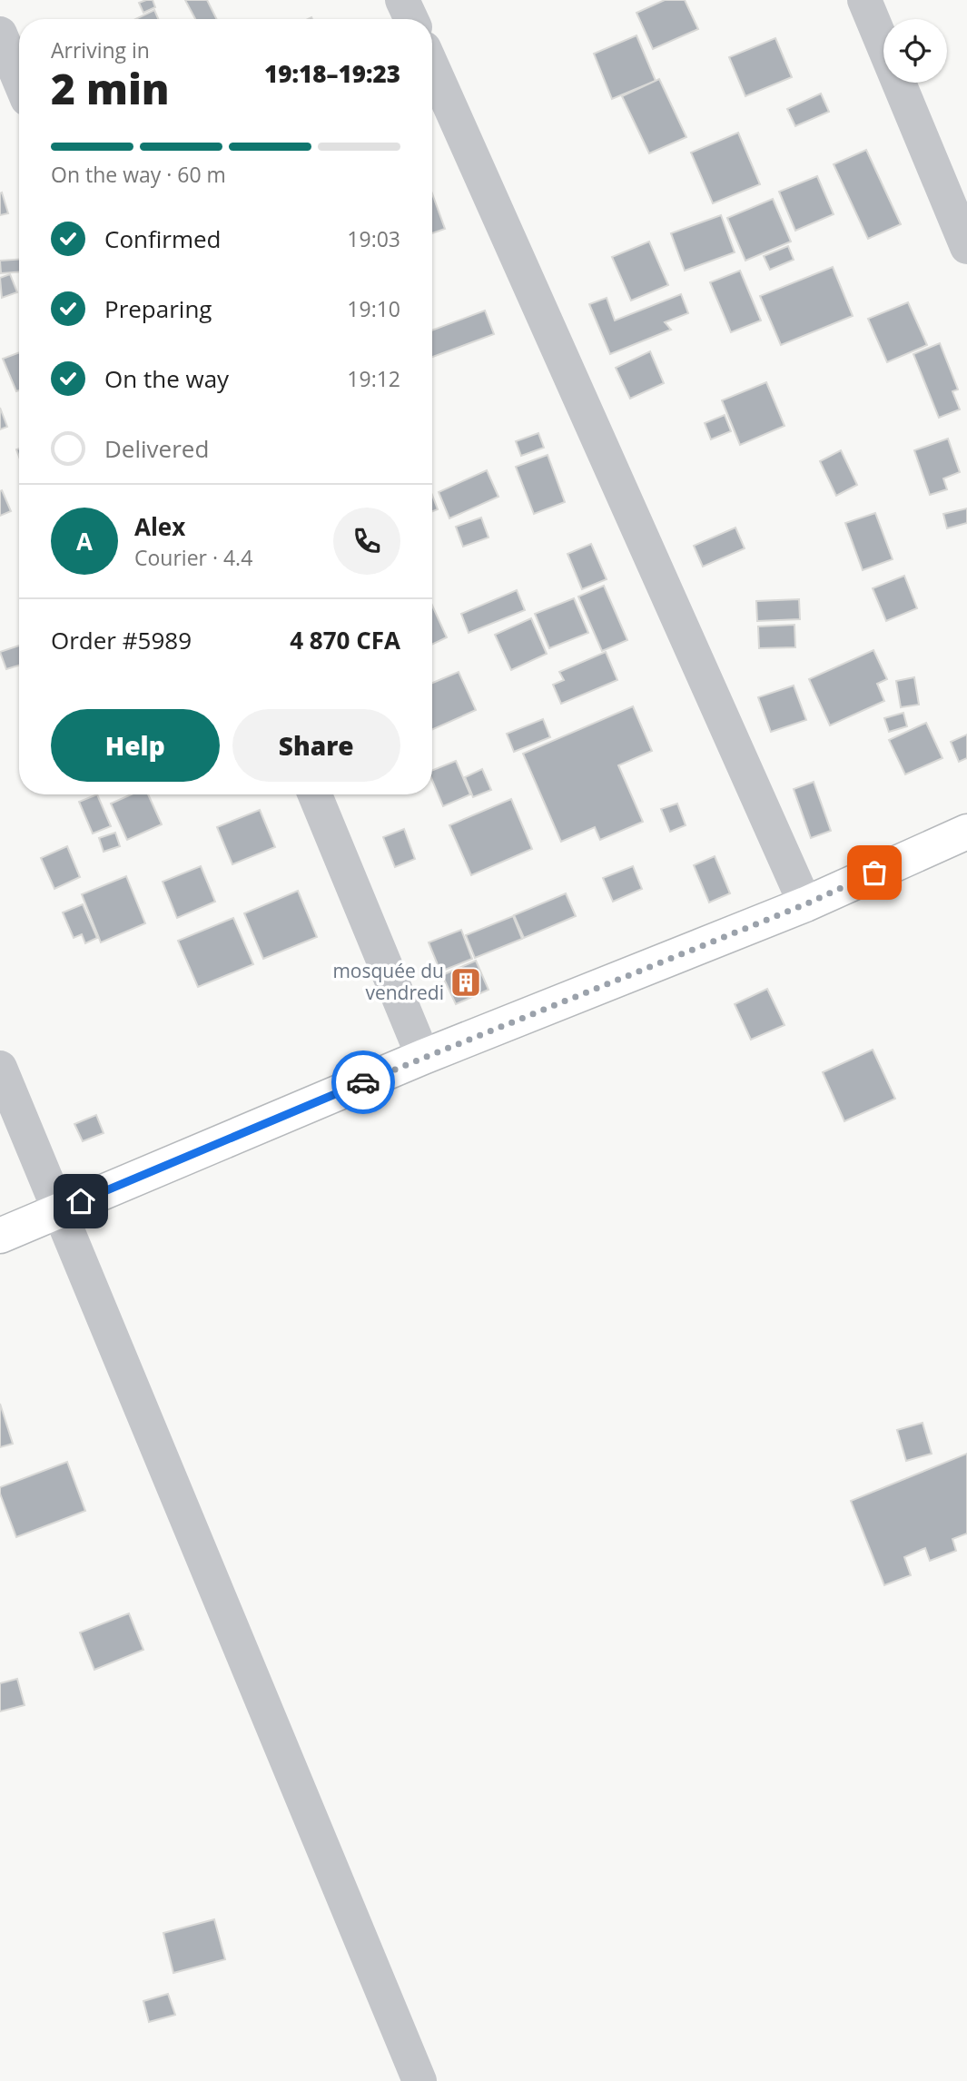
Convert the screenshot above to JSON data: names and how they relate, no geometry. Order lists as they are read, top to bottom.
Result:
{
  "places": {
    "building": ["mosquée du vendredi"]
  },
  "page": {
    "heading": ["2 min", "Arriving in", "19:18–19:23"],
    "panel": [
      "Alex",
      "Courier · 4.4",
      "Order #5989",
      "4 870 CFA"
    ],
    "bar": "On the way · 60 m",
    "list": [
      ["Confirmed", "19:03"],
      ["Preparing", "19:10"],
      ["On the way", "19:12"],
      "Delivered"
    ],
    "round": "A",
    "buttons": ["Help", "Share"]
  }
}
